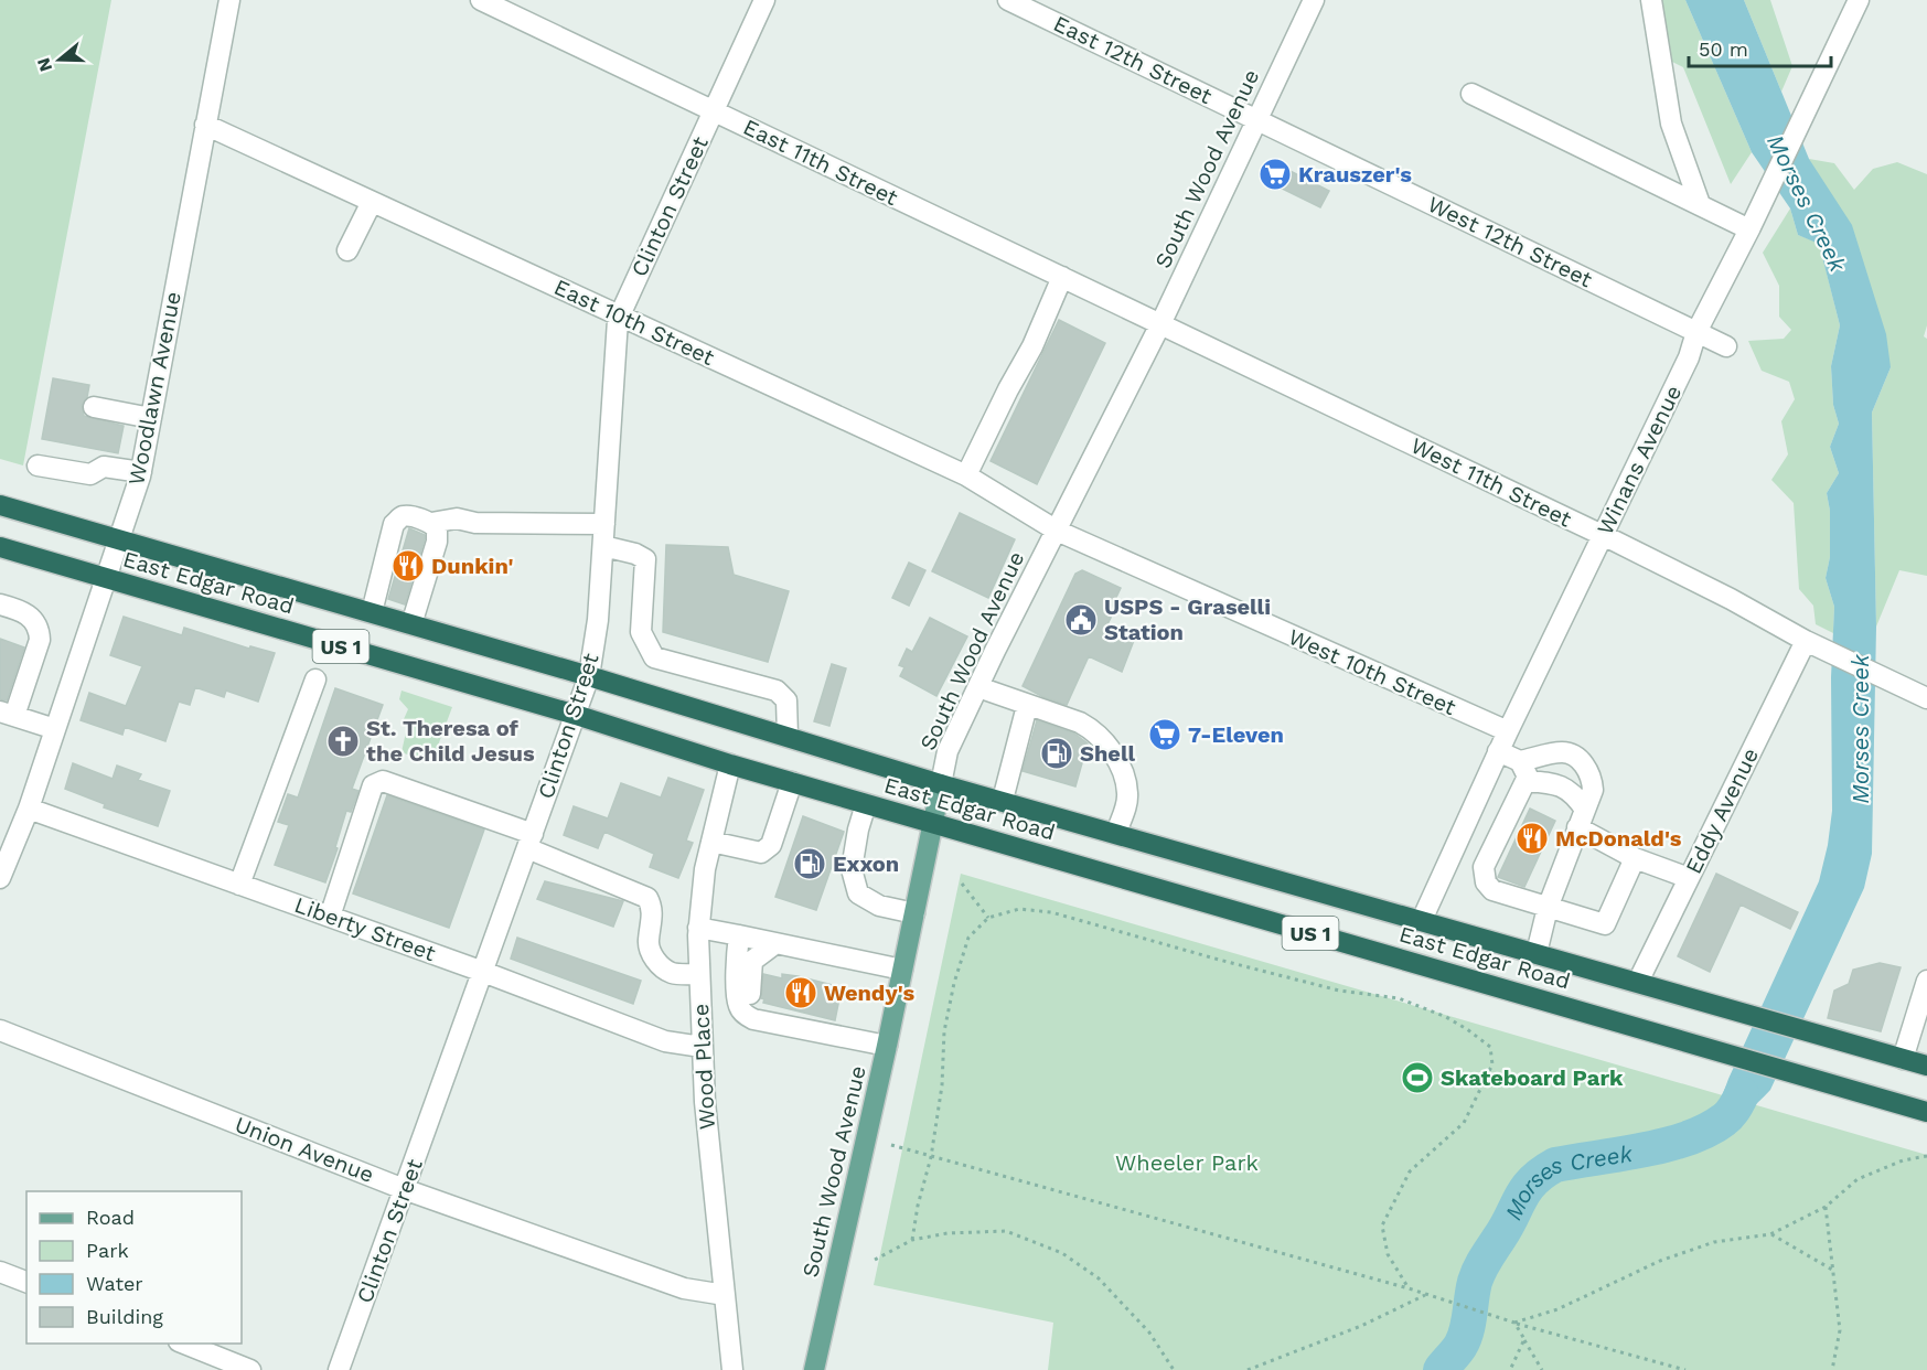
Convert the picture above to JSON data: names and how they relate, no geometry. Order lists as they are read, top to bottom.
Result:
{
  "streets": {
    "highway": ["East Edgar Road", "US 1"],
    "main road": ["South Wood Avenue"],
    "street": [
      "East 12th Street",
      "East 11th Street",
      "Clinton Street",
      "West 12th Street",
      "East 10th Street",
      "Woodlawn Avenue",
      "Winans Avenue",
      "West 11th Street",
      "West 10th Street",
      "Eddy Avenue",
      "Liberty Street",
      "Wood Place",
      "Union Avenue"
    ]
  },
  "crossings": [
    ["East 12th Street", "South Wood Avenue"],
    ["East 12th Street", "West 12th Street"],
    ["East 11th Street", "South Wood Avenue"],
    ["East 11th Street", "Clinton Street"],
    ["East 11th Street", "West 11th Street"],
    ["South Wood Avenue", "West 12th Street"],
    ["South Wood Avenue", "East 10th Street"],
    ["South Wood Avenue", "West 11th Street"],
    ["South Wood Avenue", "East Edgar Road"],
    ["South Wood Avenue", "West 10th Street"],
    ["Clinton Street", "East 10th Street"],
    ["Clinton Street", "East Edgar Road"],
    ["Clinton Street", "Liberty Street"],
    ["Clinton Street", "Union Avenue"],
    ["West 12th Street", "Winans Avenue"],
    ["East 10th Street", "Woodlawn Avenue"],
    ["East 10th Street", "West 10th Street"],
    ["Woodlawn Avenue", "East Edgar Road"],
    ["Woodlawn Avenue", "Liberty Street"],
    ["Winans Avenue", "West 11th Street"],
    ["Winans Avenue", "East Edgar Road"],
    ["Winans Avenue", "West 10th Street"],
    ["West 11th Street", "Eddy Avenue"],
    ["East Edgar Road", "US 1"],
    ["East Edgar Road", "Eddy Avenue"],
    ["East Edgar Road", "Wood Place"],
    ["Liberty Street", "Wood Place"],
    ["Wood Place", "Union Avenue"]
  ],
  "water": ["Morses Creek"],
  "parks": ["Wheeler Park"],
  "places": {
    "supermarket": ["Krauszer's", "7-Eleven"],
    "restaurant": ["Dunkin'", "McDonald's", "Wendy's"],
    "public building": ["USPS - Graselli Station"],
    "church": ["St. Theresa of the Child Jesus"],
    "fuel station": ["Shell", "Exxon"],
    "sports": ["Skateboard Park"]
  },
  "legend": [
    "Road",
    "Park",
    "Water",
    "Building"
  ],
  "scale_bar": "50 m",
  "north": "left"
}
